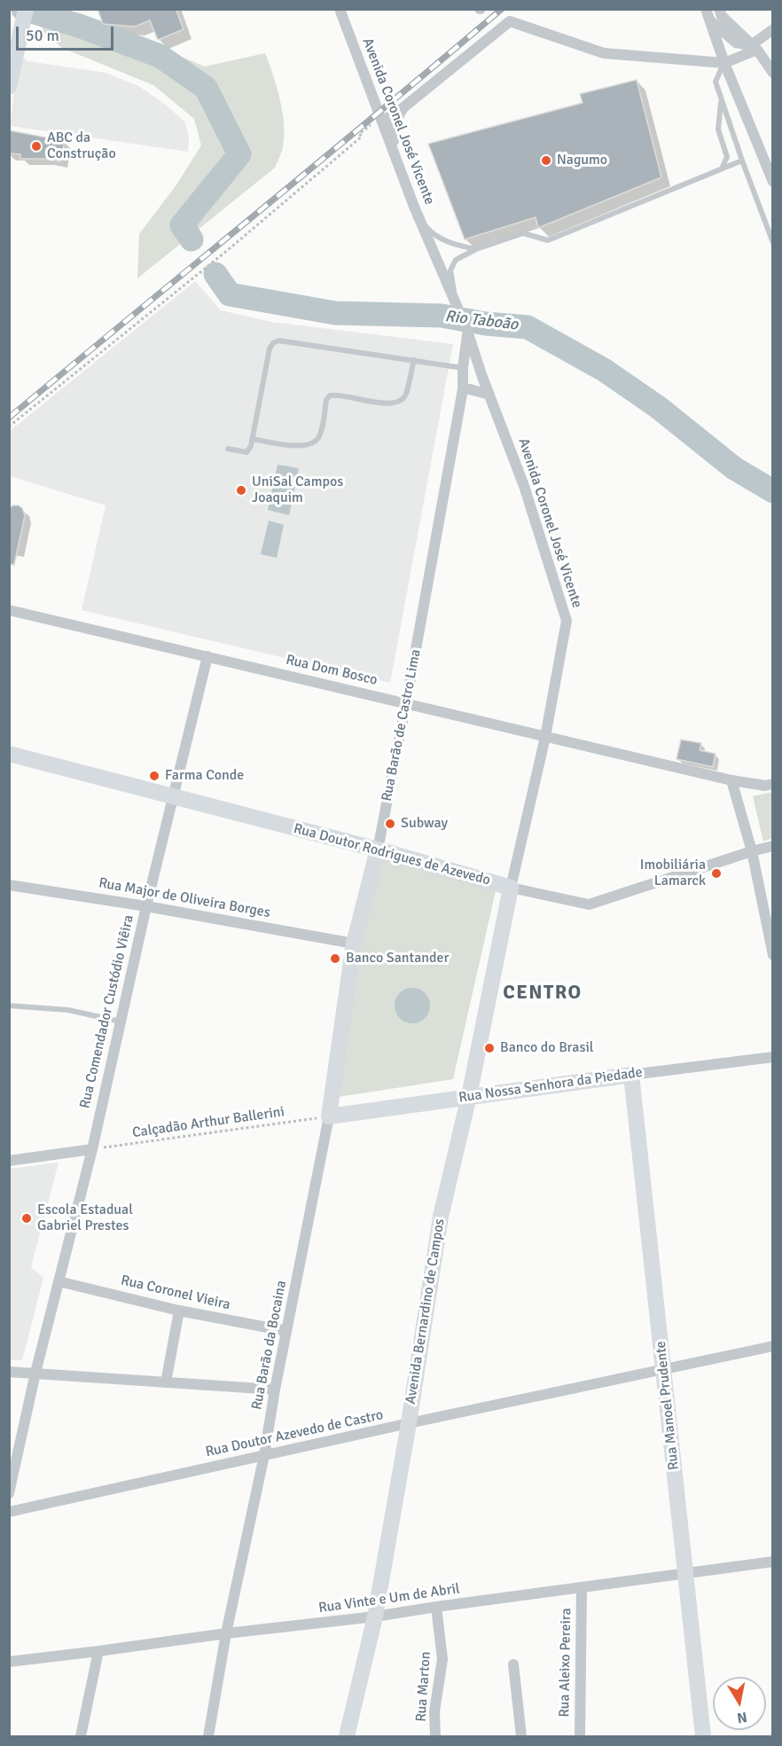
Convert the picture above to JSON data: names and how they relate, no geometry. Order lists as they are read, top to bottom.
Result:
{
  "streets": {
    "street": [
      "Avenida Coronel José Vicente",
      "Rua Dom Bosco",
      "Rua Barão de Castro Lima",
      "Rua Doutor Rodrigues de Azevedo",
      "Rua Major de Oliveira Borges",
      "Rua Comendador Custódio Viêira",
      "Rua Nossa Senhora da Piedade",
      "Rua Coronel Vieira",
      "Avenida Bernardino de Campos",
      "Rua Barão da Bocaina",
      "Rua Manoel Prudente",
      "Rua Doutor Azevedo de Castro",
      "Rua Vinte e Um de Abril",
      "Rua Aleixo Pereira",
      "Rua Marton"
    ],
    "path": ["Calçadão Arthur Ballerini"]
  },
  "crossings": [
    ["Avenida Coronel José Vicente", "Rua Dom Bosco"],
    ["Avenida Coronel José Vicente", "Rua Barão de Castro Lima"],
    ["Avenida Coronel José Vicente", "Rua Doutor Rodrigues de Azevedo"],
    ["Avenida Coronel José Vicente", "Avenida Bernardino de Campos"],
    ["Rua Dom Bosco", "Rua Barão de Castro Lima"],
    ["Rua Dom Bosco", "Rua Comendador Custódio Viêira"],
    ["Rua Barão de Castro Lima", "Rua Doutor Rodrigues de Azevedo"],
    ["Rua Barão de Castro Lima", "Rua Major de Oliveira Borges"],
    ["Rua Barão de Castro Lima", "Rua Nossa Senhora da Piedade"],
    ["Rua Barão de Castro Lima", "Calçadão Arthur Ballerini"],
    ["Rua Barão de Castro Lima", "Rua Barão da Bocaina"],
    ["Rua Doutor Rodrigues de Azevedo", "Rua Comendador Custódio Viêira"],
    ["Rua Doutor Rodrigues de Azevedo", "Avenida Bernardino de Campos"],
    ["Rua Major de Oliveira Borges", "Rua Comendador Custódio Viêira"],
    ["Rua Comendador Custódio Viêira", "Calçadão Arthur Ballerini"],
    ["Rua Comendador Custódio Viêira", "Rua Coronel Vieira"],
    ["Rua Nossa Senhora da Piedade", "Calçadão Arthur Ballerini"],
    ["Rua Nossa Senhora da Piedade", "Avenida Bernardino de Campos"],
    ["Rua Nossa Senhora da Piedade", "Rua Barão da Bocaina"],
    ["Rua Nossa Senhora da Piedade", "Rua Manoel Prudente"],
    ["Calçadão Arthur Ballerini", "Rua Barão da Bocaina"],
    ["Rua Coronel Vieira", "Rua Barão da Bocaina"],
    ["Avenida Bernardino de Campos", "Rua Doutor Azevedo de Castro"],
    ["Avenida Bernardino de Campos", "Rua Vinte e Um de Abril"],
    ["Rua Barão da Bocaina", "Rua Doutor Azevedo de Castro"],
    ["Rua Barão da Bocaina", "Rua Vinte e Um de Abril"],
    ["Rua Manoel Prudente", "Rua Doutor Azevedo de Castro"],
    ["Rua Manoel Prudente", "Rua Vinte e Um de Abril"],
    ["Rua Vinte e Um de Abril", "Rua Aleixo Pereira"],
    ["Rua Vinte e Um de Abril", "Rua Marton"]
  ],
  "districts": ["CENTRO"],
  "water": ["Rio Taboão"],
  "places": [
    "ABC da Construção",
    "Nagumo",
    "UniSal Campos Joaquim",
    "Farma Conde",
    "Subway",
    "Imobiliária Lamarck",
    "Banco Santander",
    "Banco do Brasil",
    "Escola Estadual Gabriel Prestes"
  ],
  "scale_bar": "50 m",
  "north": "bottom"
}
